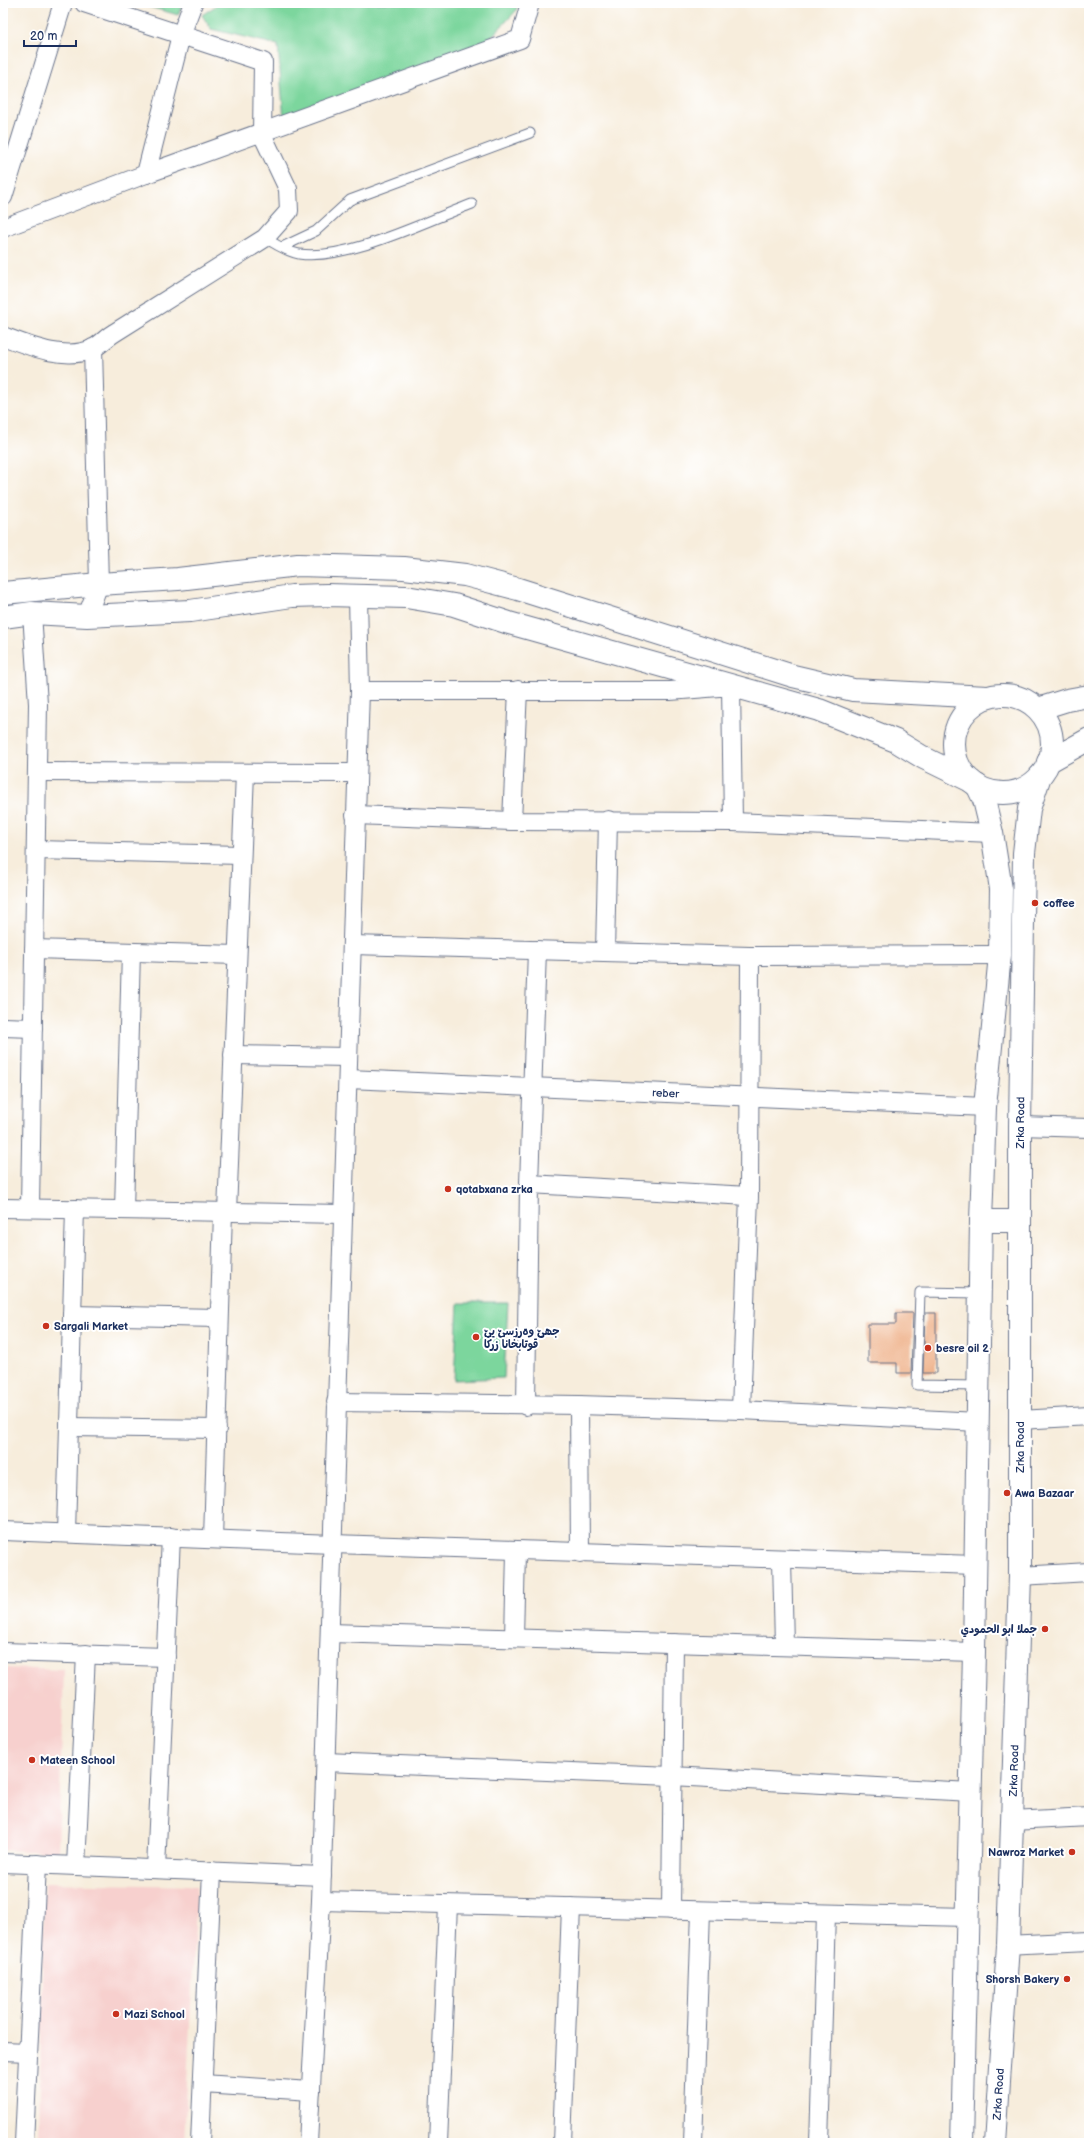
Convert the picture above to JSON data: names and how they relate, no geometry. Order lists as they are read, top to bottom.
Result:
{
  "streets": {
    "main road": ["Zrka Road"],
    "street": ["reber"]
  },
  "places": [
    "coffee",
    "qotabxana zrka",
    "Sargali Market",
    "جھێ وەرزسێ یێ قوتابخانا زرکا",
    "besre oil 2",
    "Awa Bazaar",
    "جملا ابو الحمودي",
    "Mateen School",
    "Nawroz Market",
    "Shorsh Bakery",
    "Mazi School"
  ],
  "scale_bar": "20 m"
}
